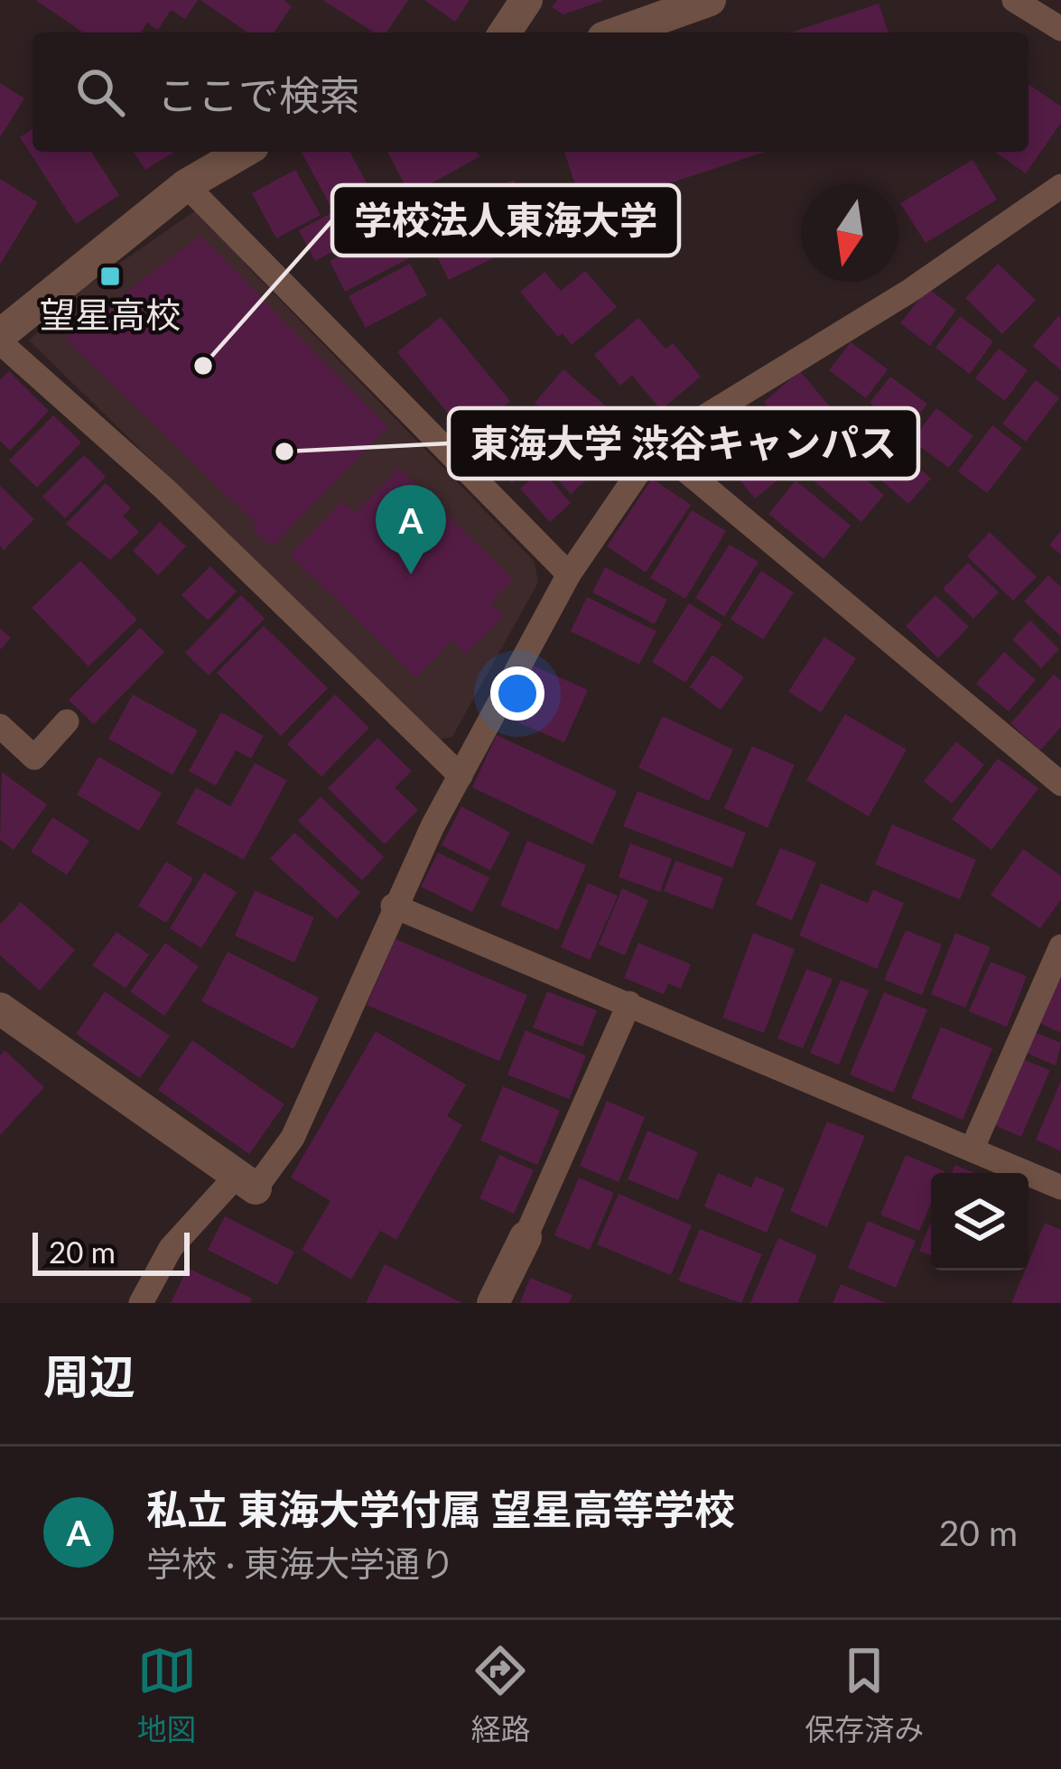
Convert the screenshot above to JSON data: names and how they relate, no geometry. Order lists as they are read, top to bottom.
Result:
{
  "places": {
    "transit": ["望星高校"],
    "other": ["学校法人東海大学", "東海大学 渋谷キャンパス"]
  },
  "scale_bar": "20 m",
  "north": "bottom",
  "page": {
    "search": "ここで検索",
    "pins": "A",
    "scale": "20 m",
    "heading": "周辺",
    "list": [
      {
        "mark": "A",
        "name": "私立 東海大学付属 望星高等学校",
        "note": "学校 · 東海大学通り",
        "value": "20 m"
      }
    ],
    "nav": ["地図", "経路", "保存済み"]
  }
}
